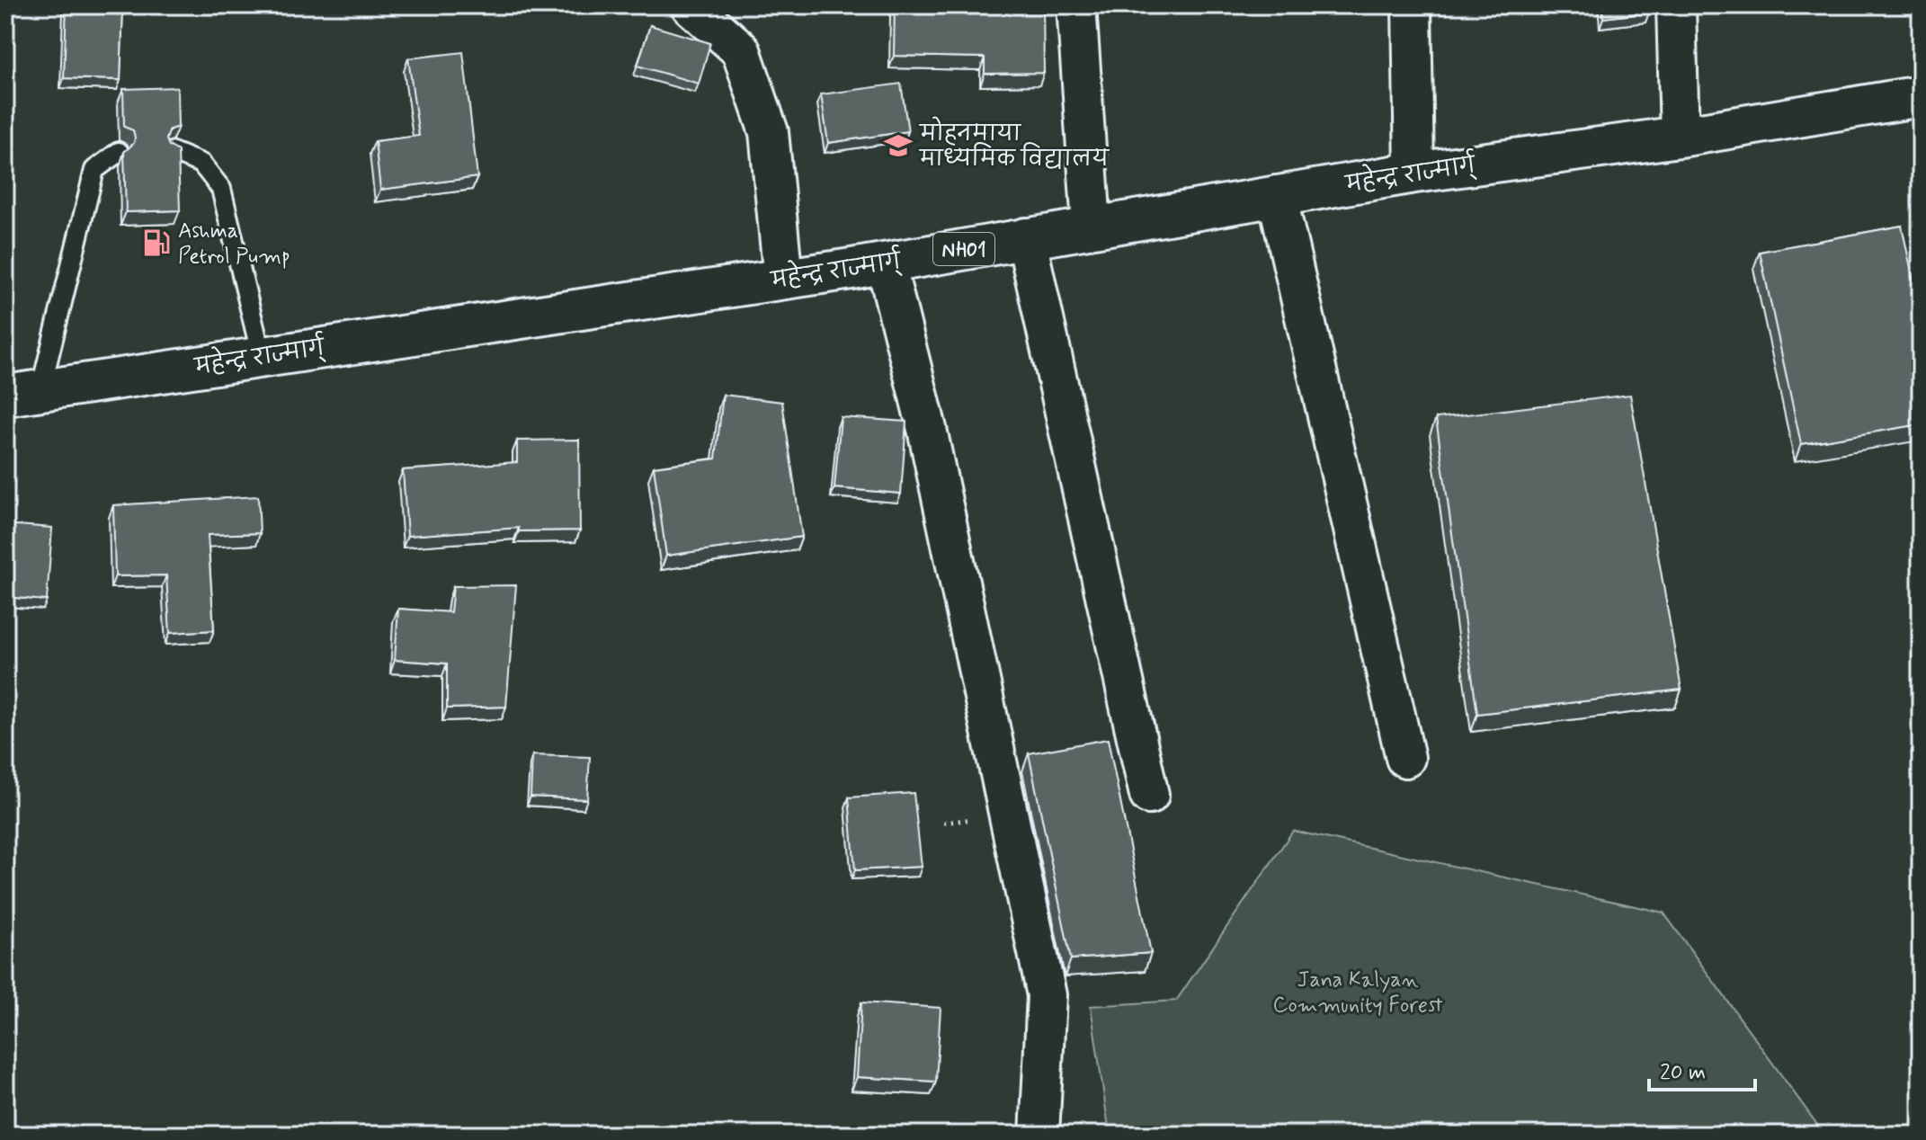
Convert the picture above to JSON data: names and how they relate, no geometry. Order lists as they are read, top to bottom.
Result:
{
  "streets": {
    "highway": ["महेन्द्र राज्मार्ग्", "NH01"]
  },
  "parks": ["Jana Kalyan Community Forest"],
  "places": {
    "school or university": ["मोहनमाया माध्यमिक विद्यालय"],
    "fuel station": ["Ashma Petrol Pump"]
  },
  "scale_bar": "20 m"
}
